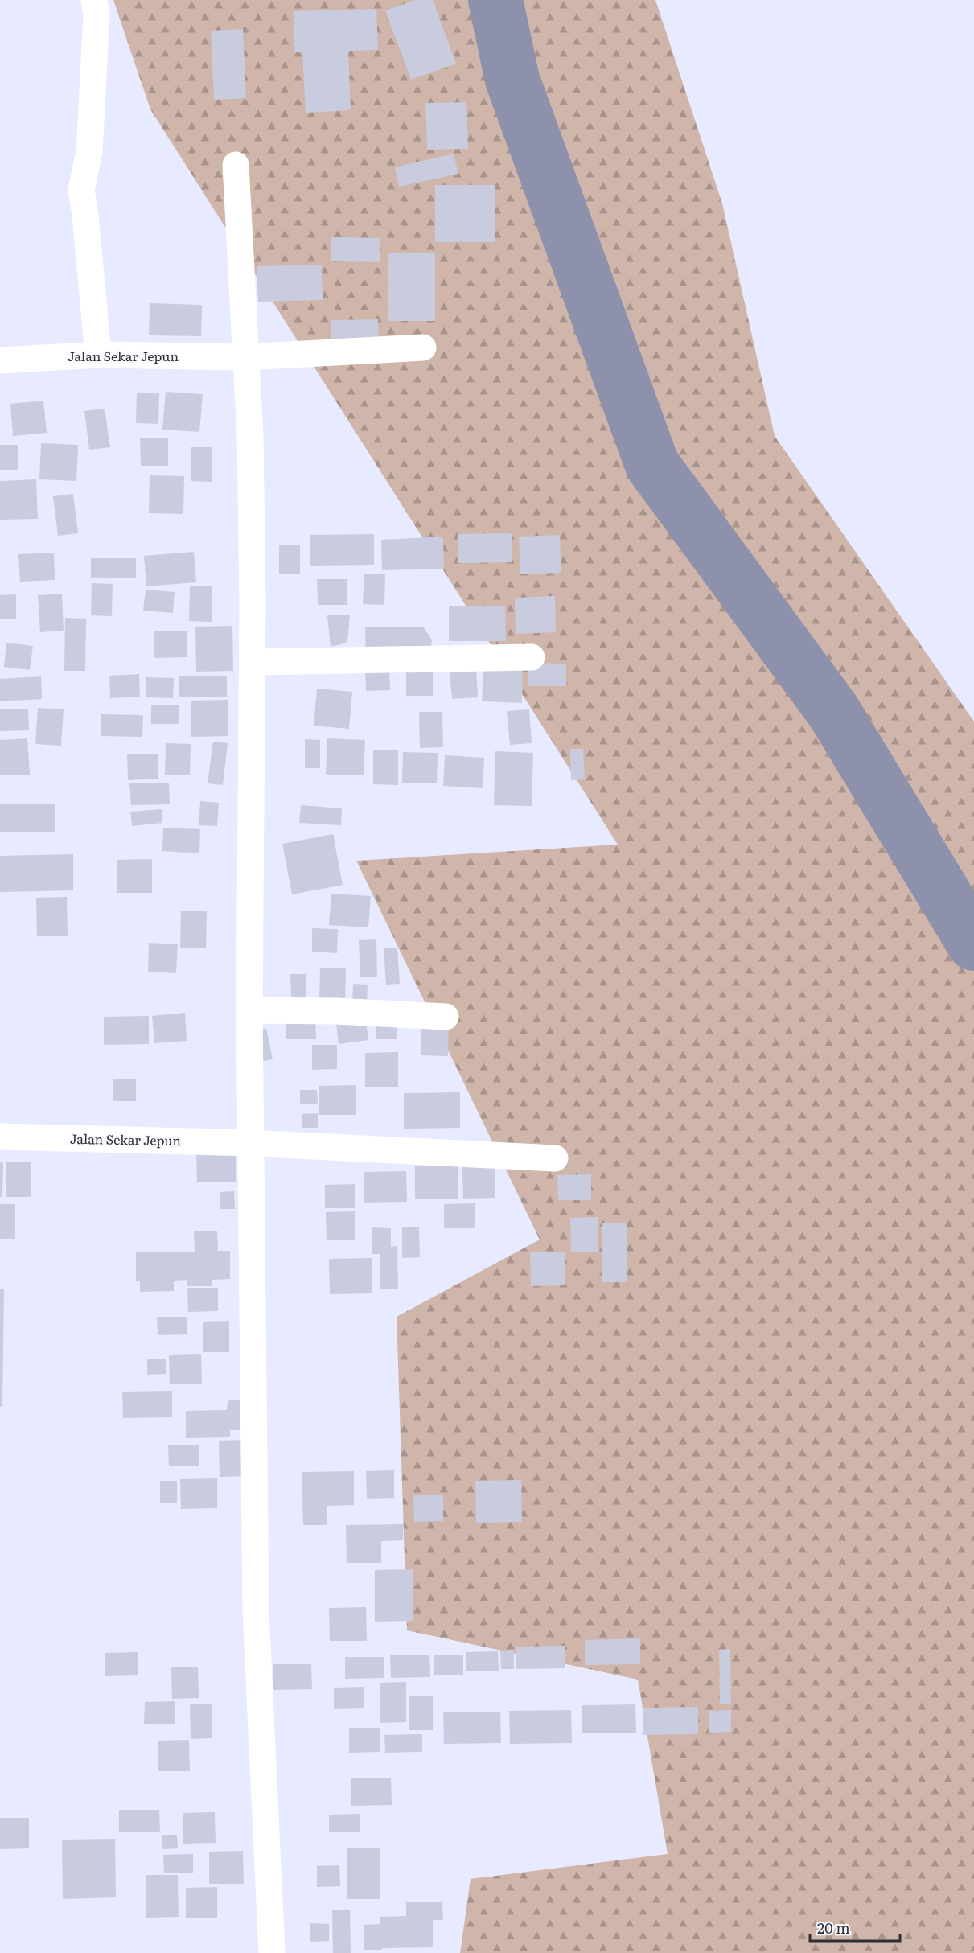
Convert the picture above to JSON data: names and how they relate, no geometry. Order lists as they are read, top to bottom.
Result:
{
  "streets": {
    "street": ["Jalan Sekar Jepun"]
  },
  "scale_bar": "20 m"
}
